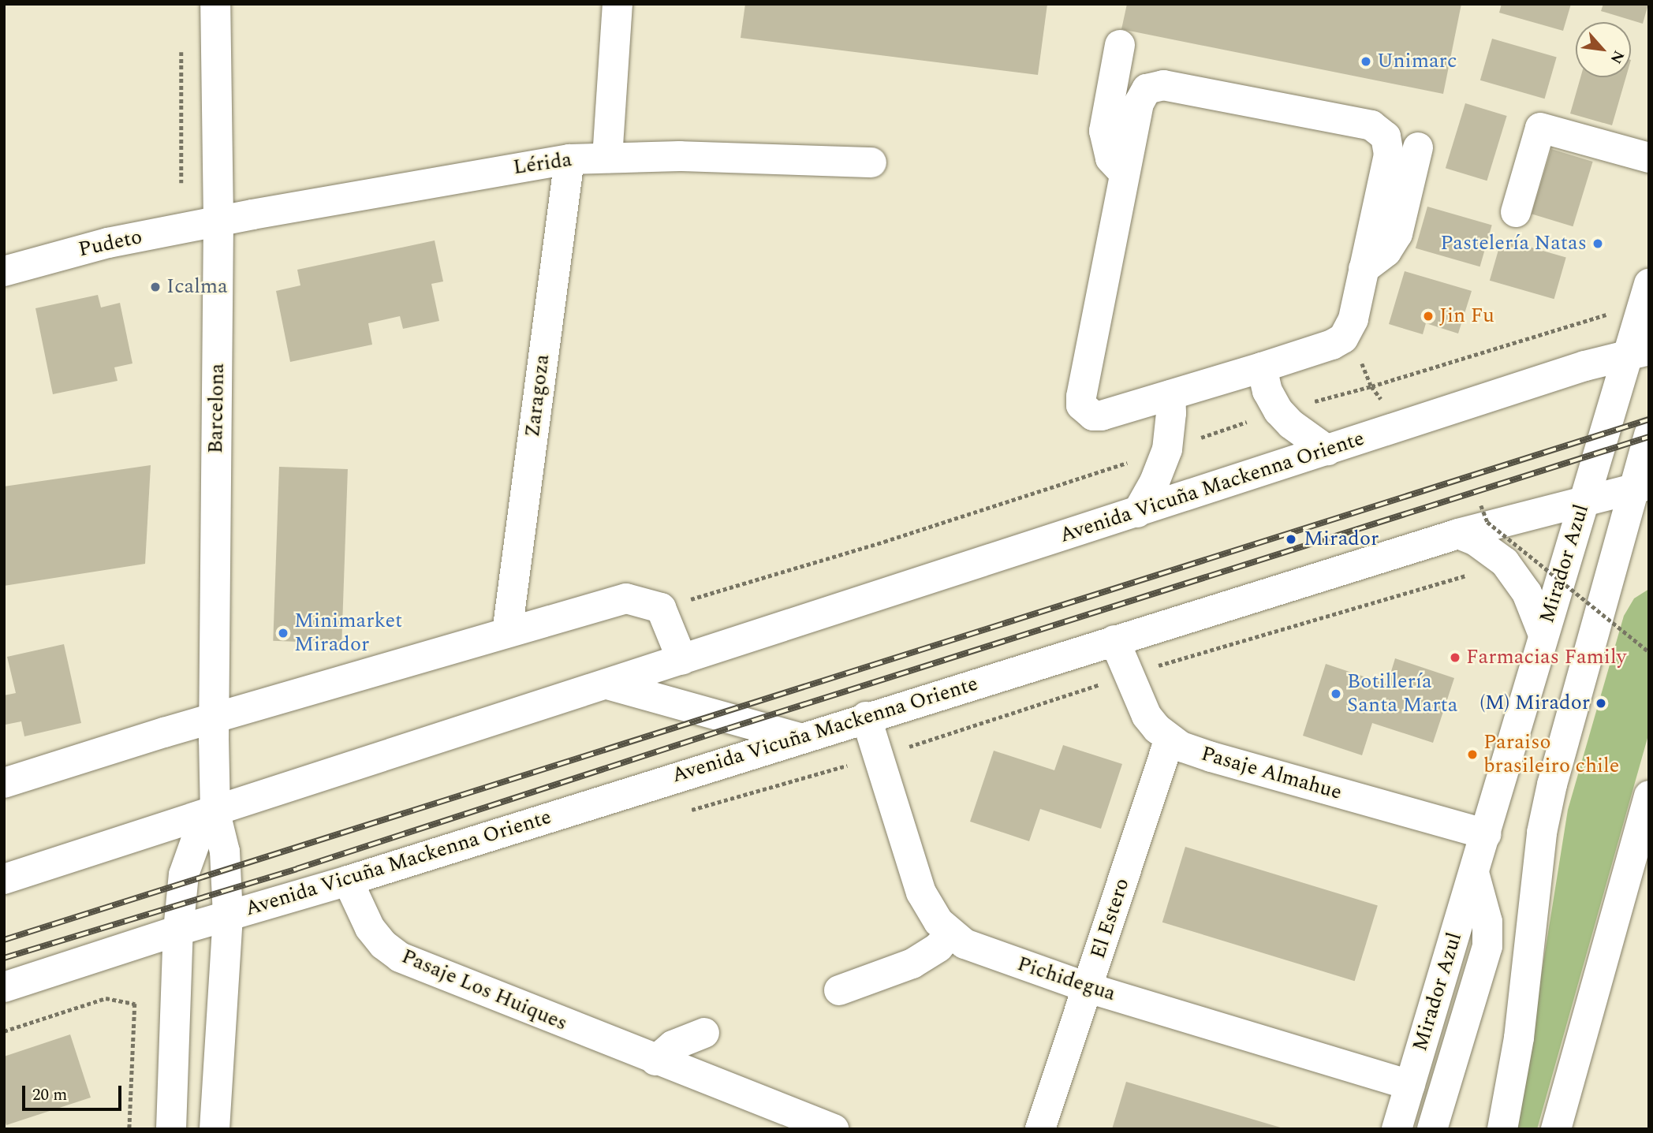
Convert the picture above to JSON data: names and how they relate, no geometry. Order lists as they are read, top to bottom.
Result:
{
  "streets": {
    "street": [
      "Lérida",
      "Pudeto",
      "Zaragoza",
      "Barcelona",
      "Avenida Vicuña Mackenna Oriente",
      "Mirador Azul",
      "Pasaje Almahue",
      "El Estero",
      "Pichidegua",
      "Pasaje Los Huiques"
    ]
  },
  "crossings": [
    ["Lérida", "Pudeto"],
    ["Lérida", "Zaragoza"],
    ["Lérida", "Barcelona"],
    ["Pudeto", "Barcelona"],
    ["Barcelona", "Avenida Vicuña Mackenna Oriente"],
    ["Avenida Vicuña Mackenna Oriente", "Mirador Azul"],
    ["Avenida Vicuña Mackenna Oriente", "Pasaje Almahue"],
    ["Avenida Vicuña Mackenna Oriente", "Pichidegua"],
    ["Avenida Vicuña Mackenna Oriente", "Pasaje Los Huiques"],
    ["Mirador Azul", "Pasaje Almahue"],
    ["Mirador Azul", "Pichidegua"],
    ["Pasaje Almahue", "El Estero"],
    ["El Estero", "Pichidegua"]
  ],
  "places": [
    "Unimarc",
    "Pastelería Natas",
    "Icalma",
    "Jin Fu",
    "Mirador",
    "Minimarket Mirador",
    "Farmacias Family",
    "Botillería Santa Marta",
    "(M) Mirador",
    "Paraiso brasileiro chile"
  ],
  "scale_bar": "20 m",
  "north": "bottom right"
}
